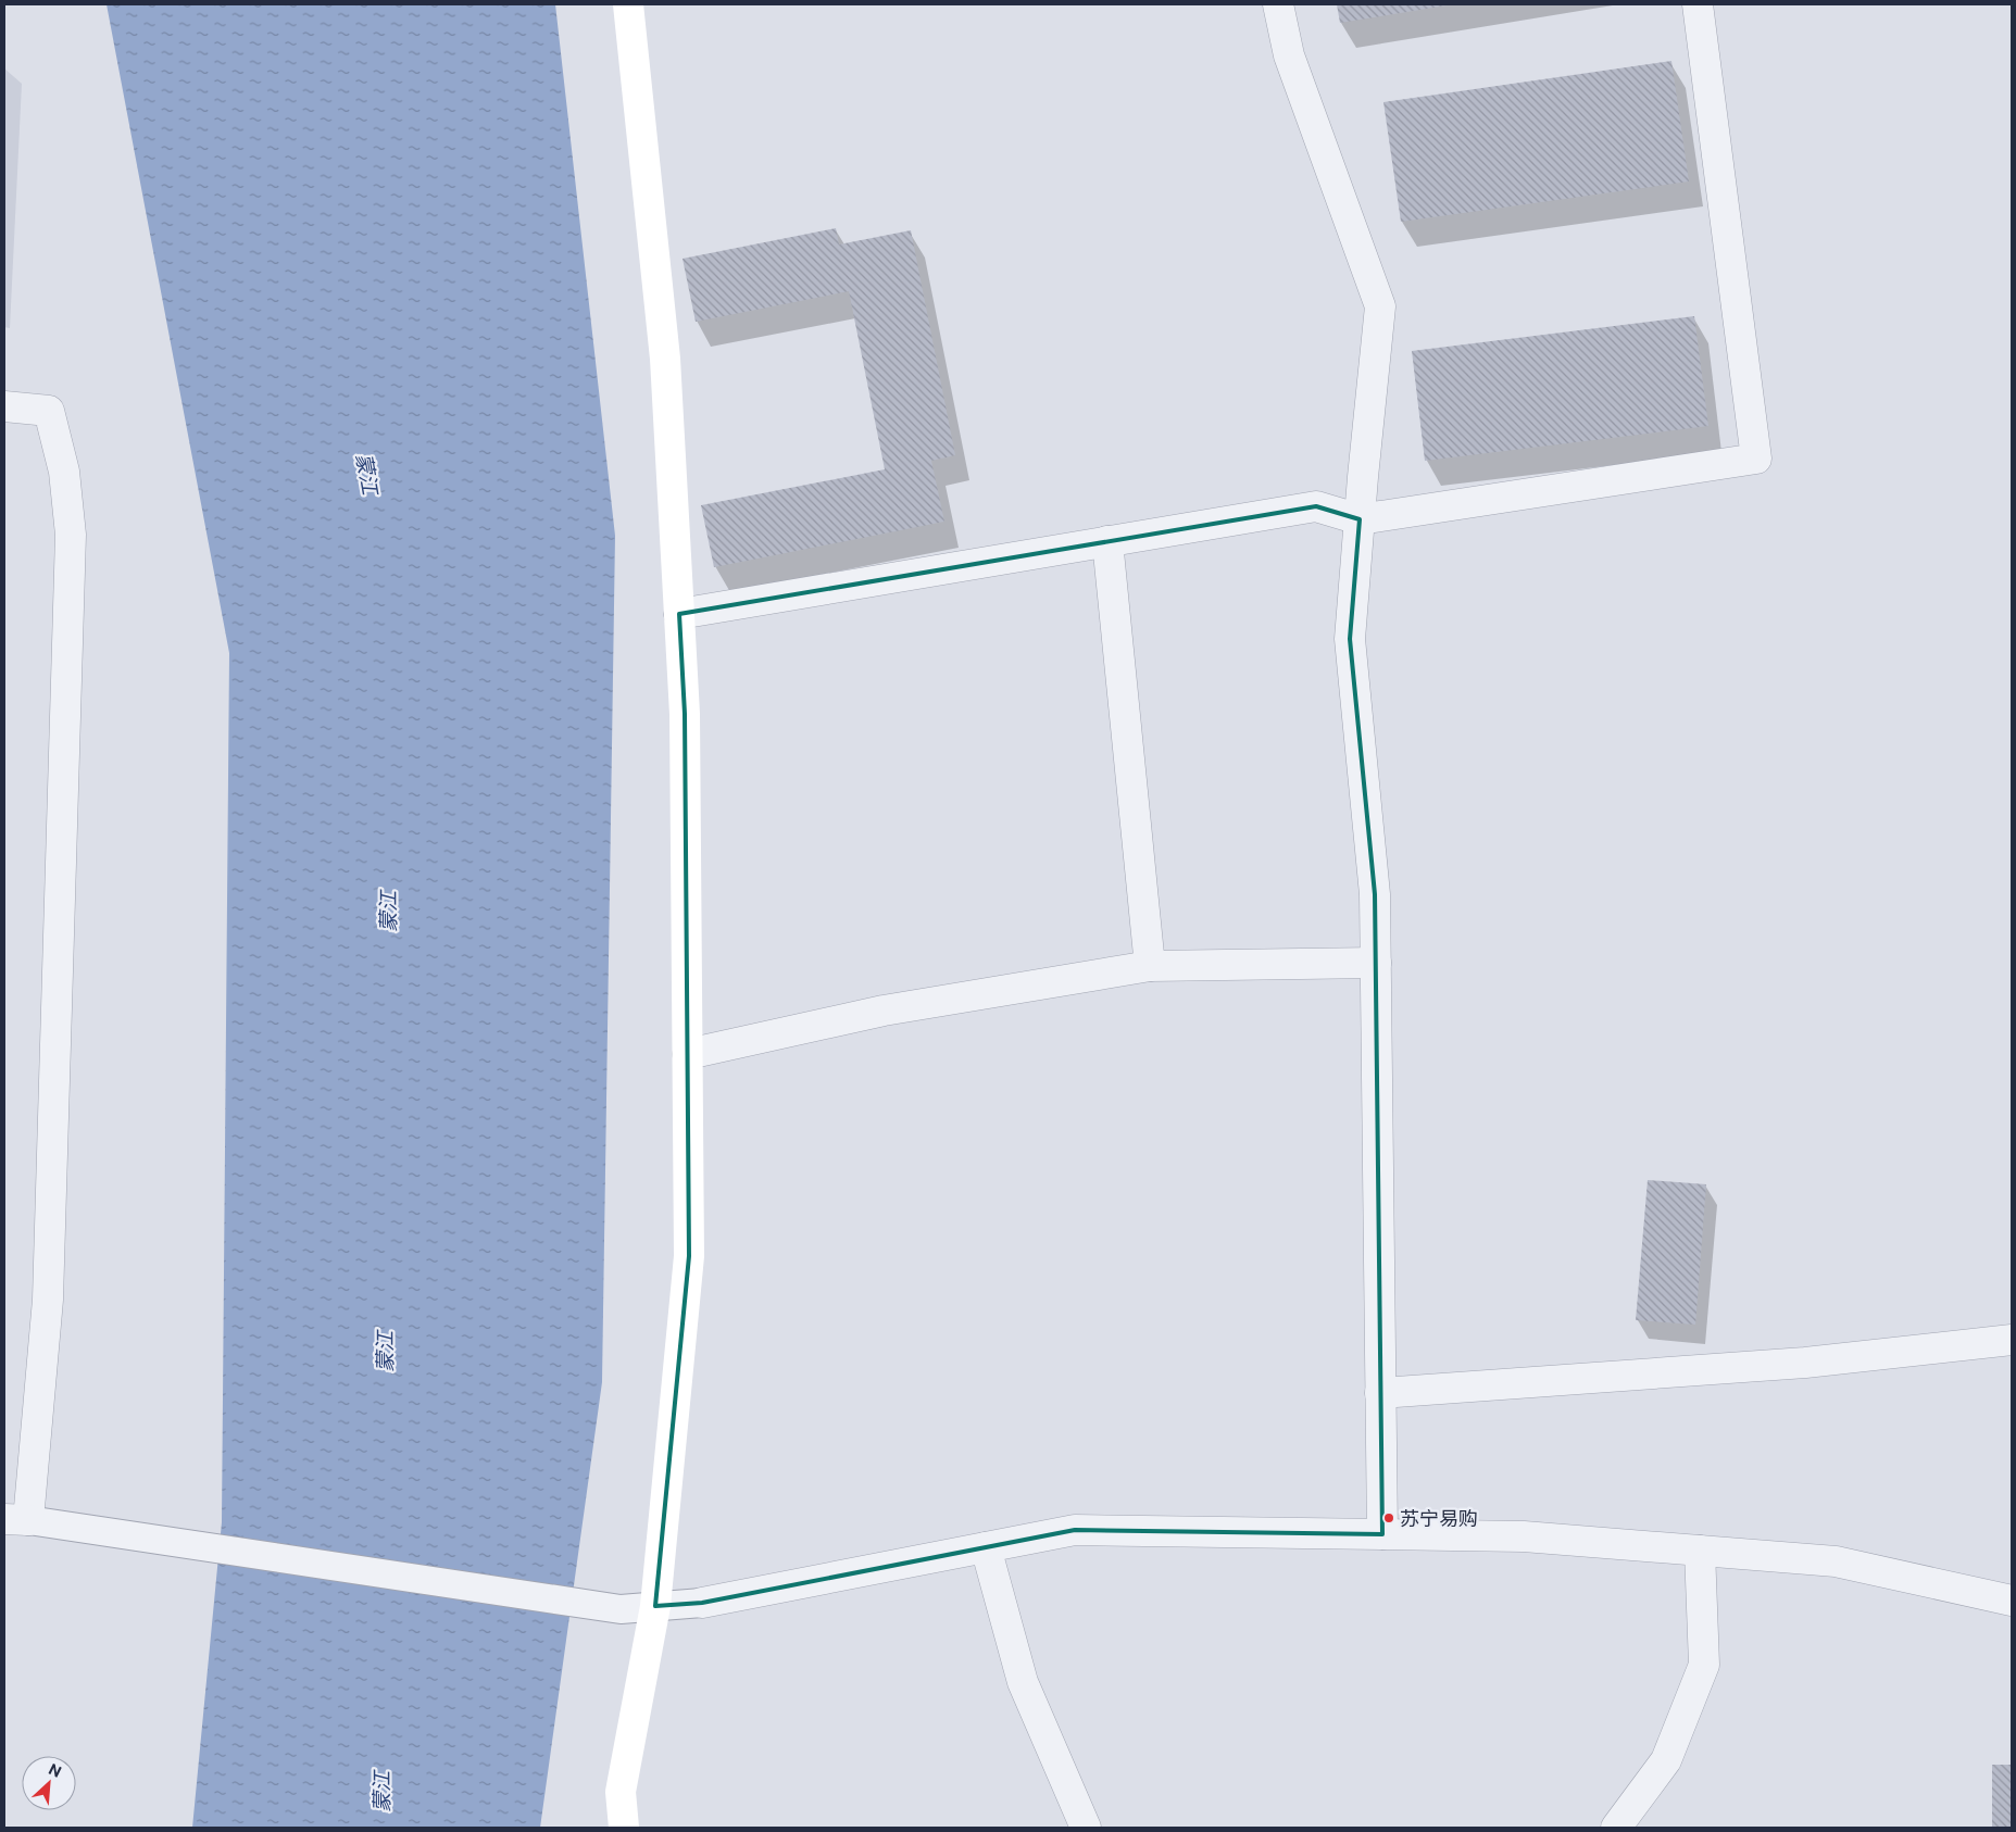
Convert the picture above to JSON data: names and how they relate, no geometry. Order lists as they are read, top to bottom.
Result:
{
  "water": ["蒙江"],
  "places": ["苏宁易购"],
  "north": "top right"
}
